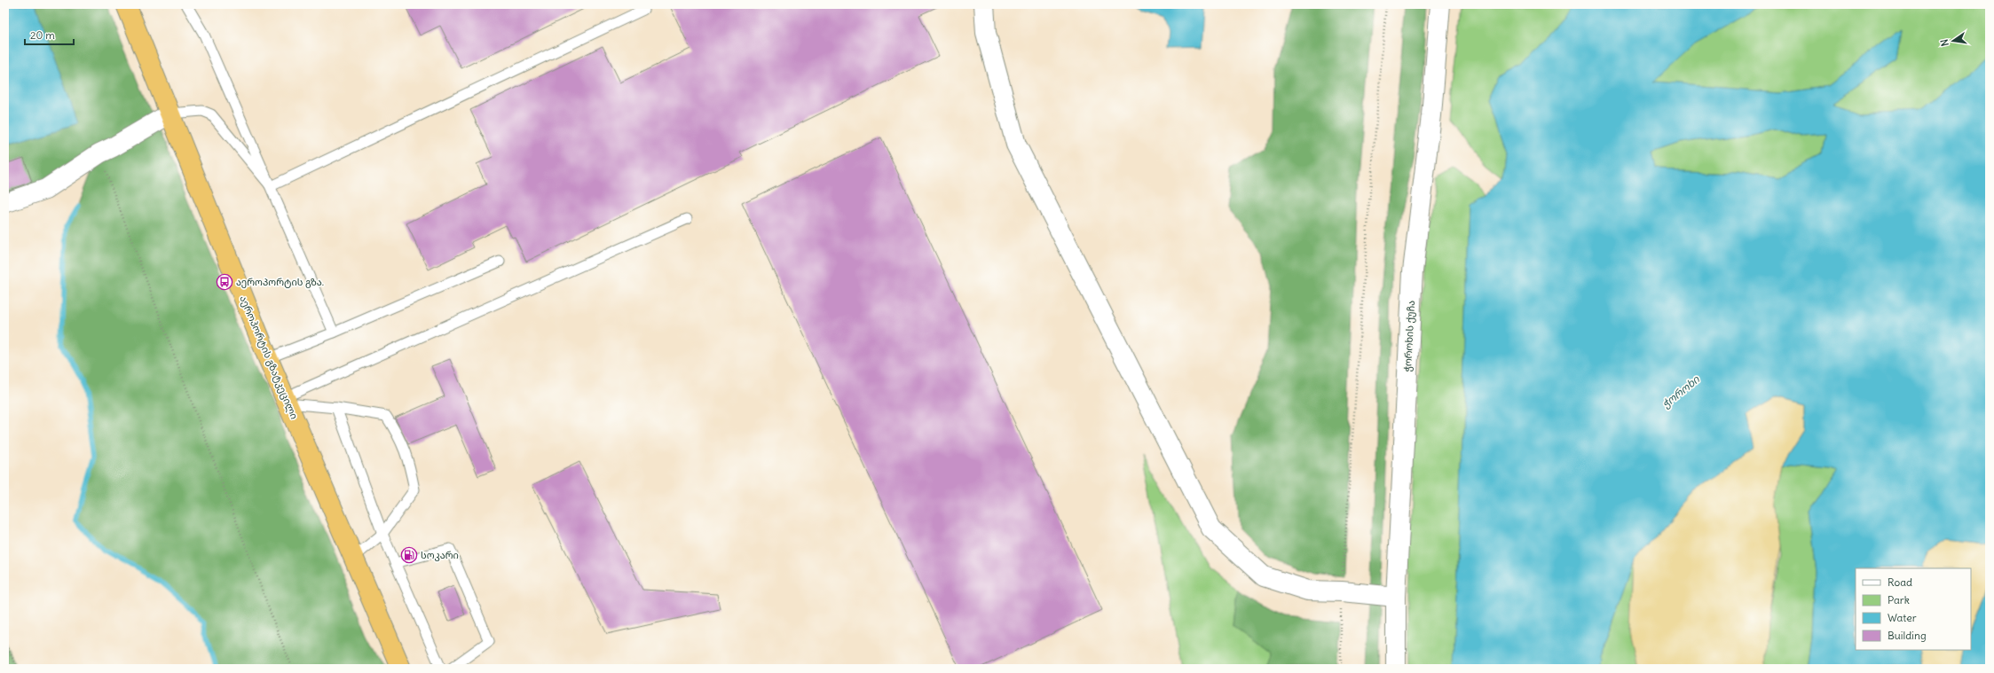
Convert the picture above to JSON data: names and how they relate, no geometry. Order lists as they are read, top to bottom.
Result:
{
  "streets": {
    "highway": ["აეროპორტის გზატკეცილი"],
    "street": ["ჭოროხის ქუჩა"]
  },
  "water": ["ჭოროხი"],
  "places": {
    "bus stop": ["აეროპორტის გზა."],
    "fuel station": ["სოკარი"]
  },
  "legend": [
    "Road",
    "Park",
    "Water",
    "Building"
  ],
  "scale_bar": "20 m",
  "north": "left"
}
